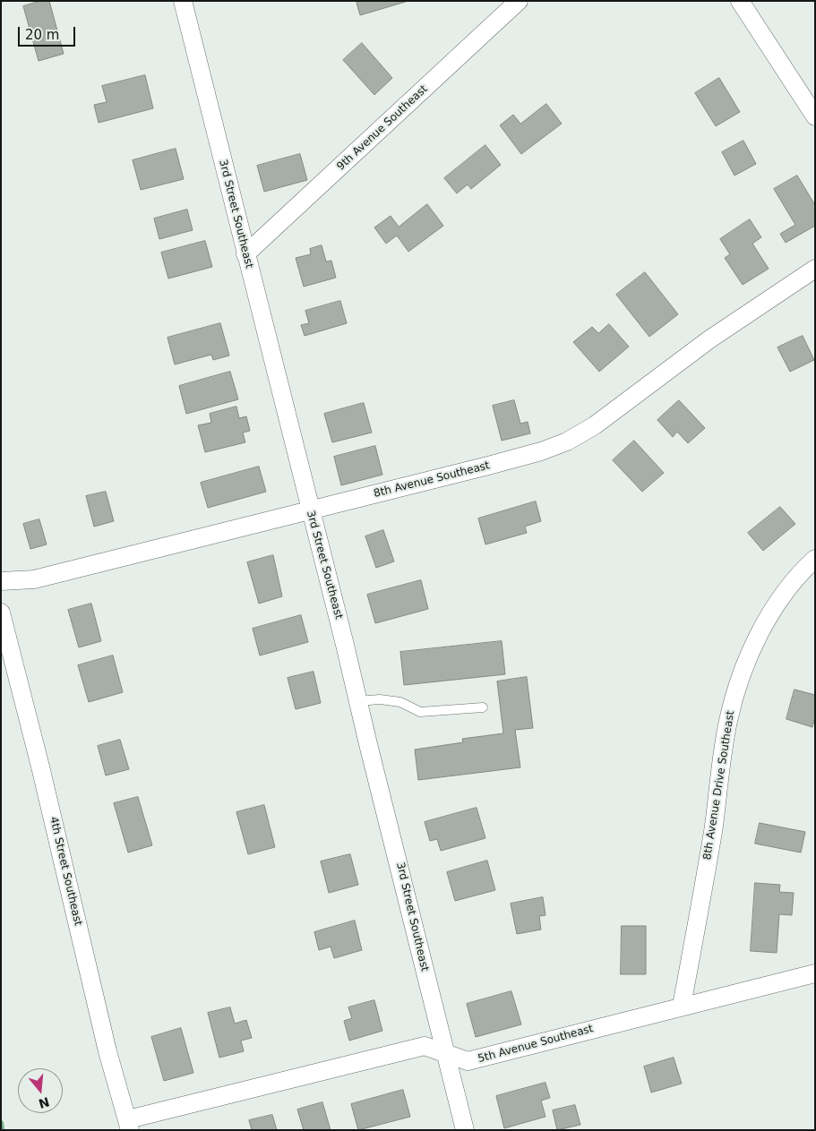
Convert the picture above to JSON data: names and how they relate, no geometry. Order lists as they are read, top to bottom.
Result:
{
  "streets": {
    "street": [
      "9th Avenue Southeast",
      "3rd Street Southeast",
      "8th Avenue Southeast",
      "8th Avenue Drive Southeast",
      "4th Street Southeast",
      "5th Avenue Southeast"
    ]
  },
  "crossings": [
    ["9th Avenue Southeast", "3rd Street Southeast"],
    ["3rd Street Southeast", "8th Avenue Southeast"],
    ["3rd Street Southeast", "5th Avenue Southeast"],
    ["8th Avenue Drive Southeast", "5th Avenue Southeast"],
    ["4th Street Southeast", "5th Avenue Southeast"]
  ],
  "scale_bar": "20 m",
  "north": "bottom"
}
